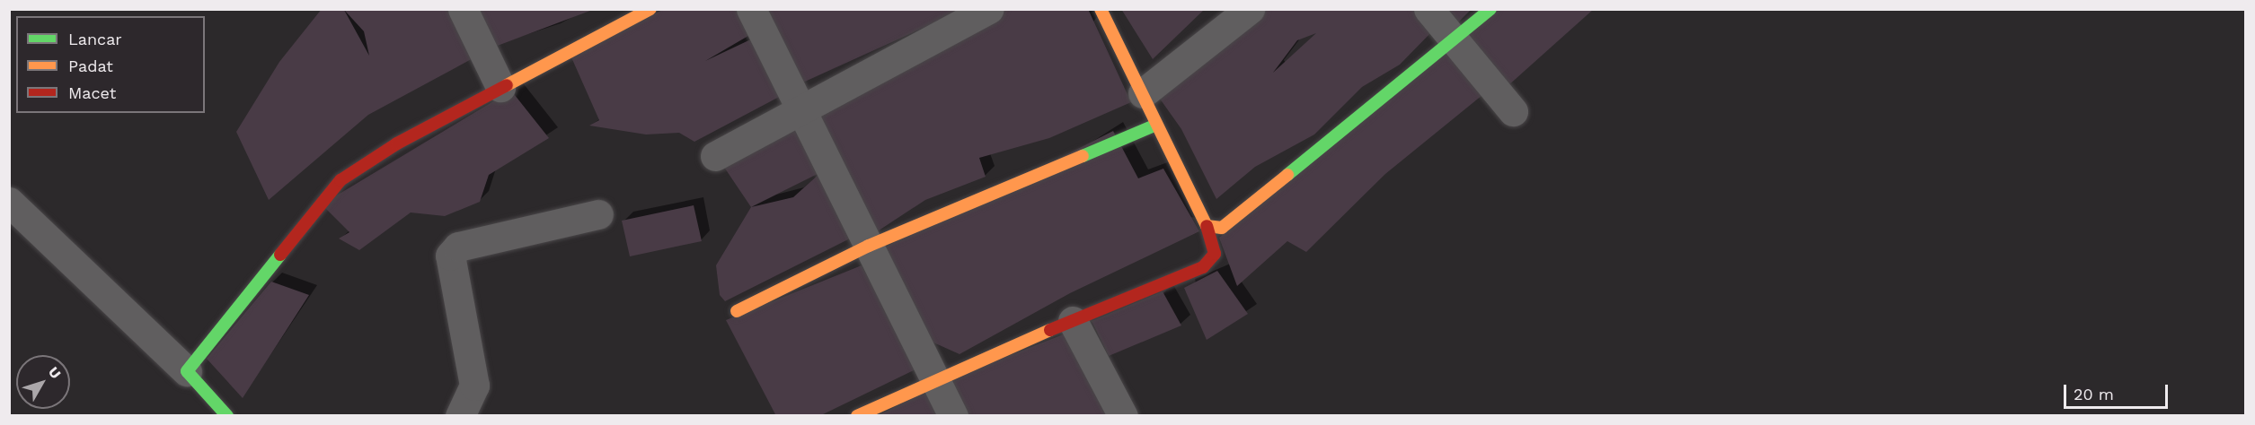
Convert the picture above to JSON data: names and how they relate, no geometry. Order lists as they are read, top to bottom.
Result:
{
  "legend": ["Lancar", "Padat", "Macet"],
  "scale_bar": "20 m",
  "north": "top right"
}
